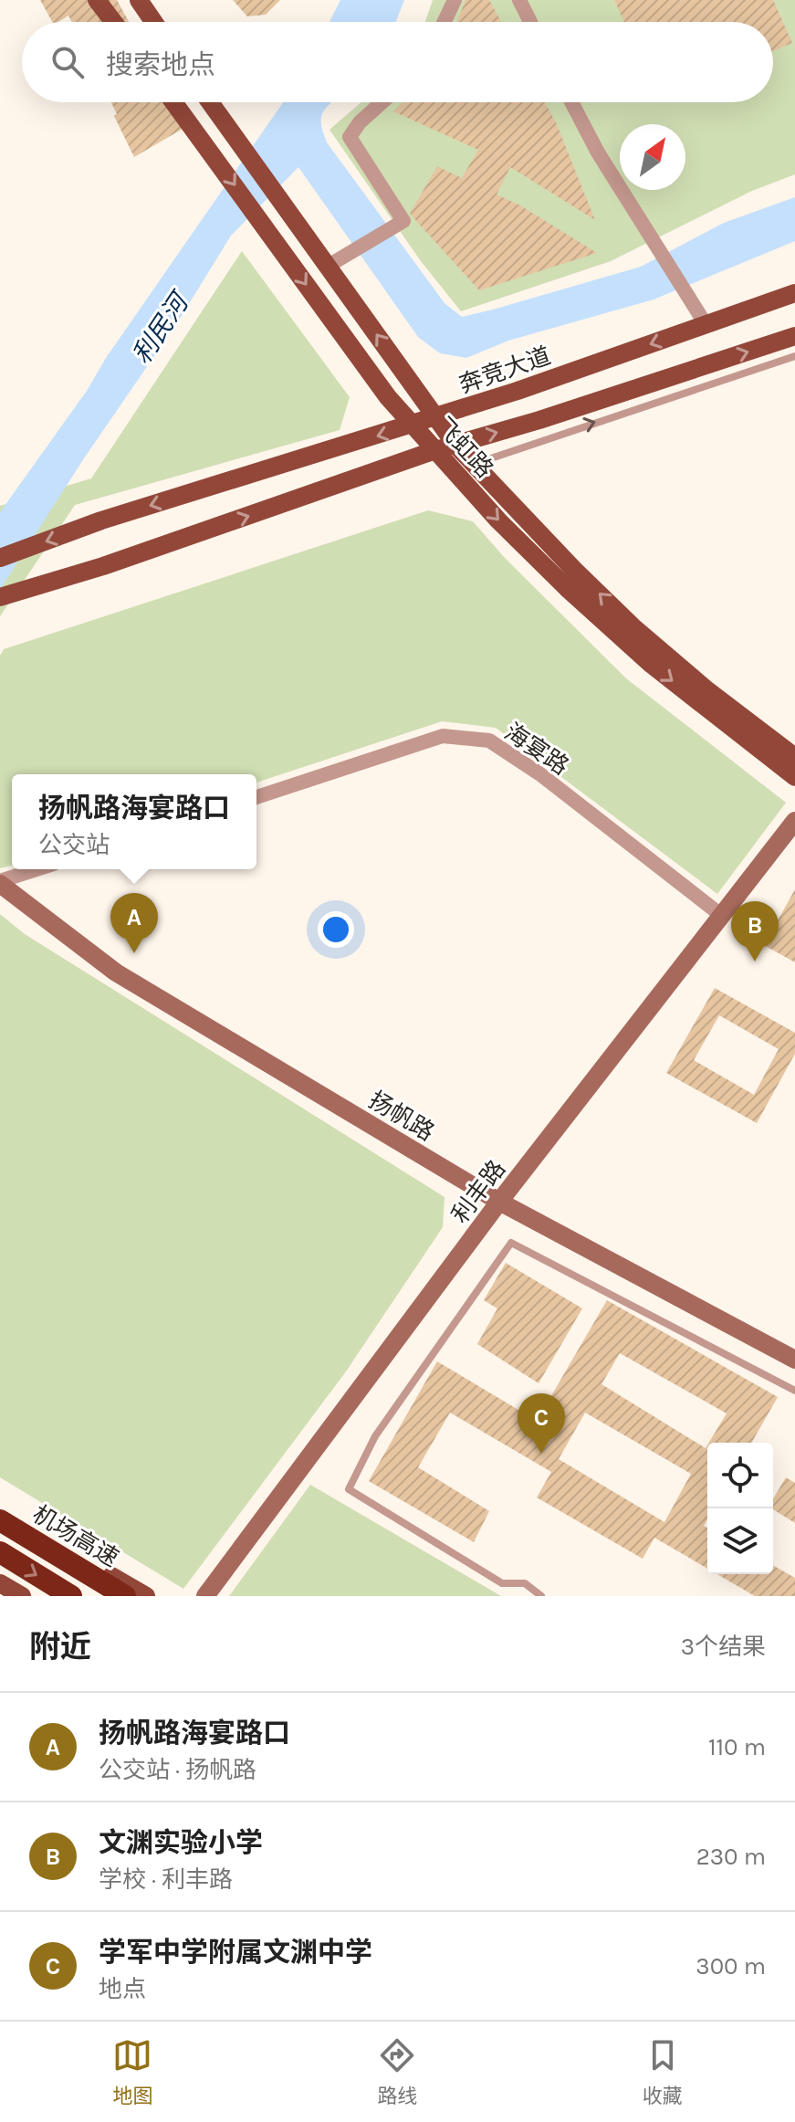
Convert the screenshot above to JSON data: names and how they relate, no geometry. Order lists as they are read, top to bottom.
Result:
{
  "streets": {
    "highway": ["机场高速"],
    "main road": ["奔竞大道", "飞虹路"],
    "street": ["海宴路", "扬帆路", "利丰路"]
  },
  "crossings": [
    ["奔竞大道", "飞虹路"],
    ["海宴路", "利丰路"],
    ["扬帆路", "利丰路"]
  ],
  "water": ["利民河"],
  "north": "top right",
  "page": {
    "search": "搜索地点",
    "popup": ["扬帆路海宴路口", "公交站"],
    "pins": ["A", "B", "C"],
    "heading": ["附近", "3个结果"],
    "list": [
      {
        "mark": "A",
        "name": "扬帆路海宴路口",
        "note": "公交站 · 扬帆路",
        "value": "110 m"
      },
      {
        "mark": "B",
        "name": "文渊实验小学",
        "note": "学校 · 利丰路",
        "value": "230 m"
      },
      {
        "mark": "C",
        "name": "学军中学附属文渊中学",
        "note": "地点",
        "value": "300 m"
      }
    ],
    "nav": ["地图", "路线", "收藏"]
  }
}
